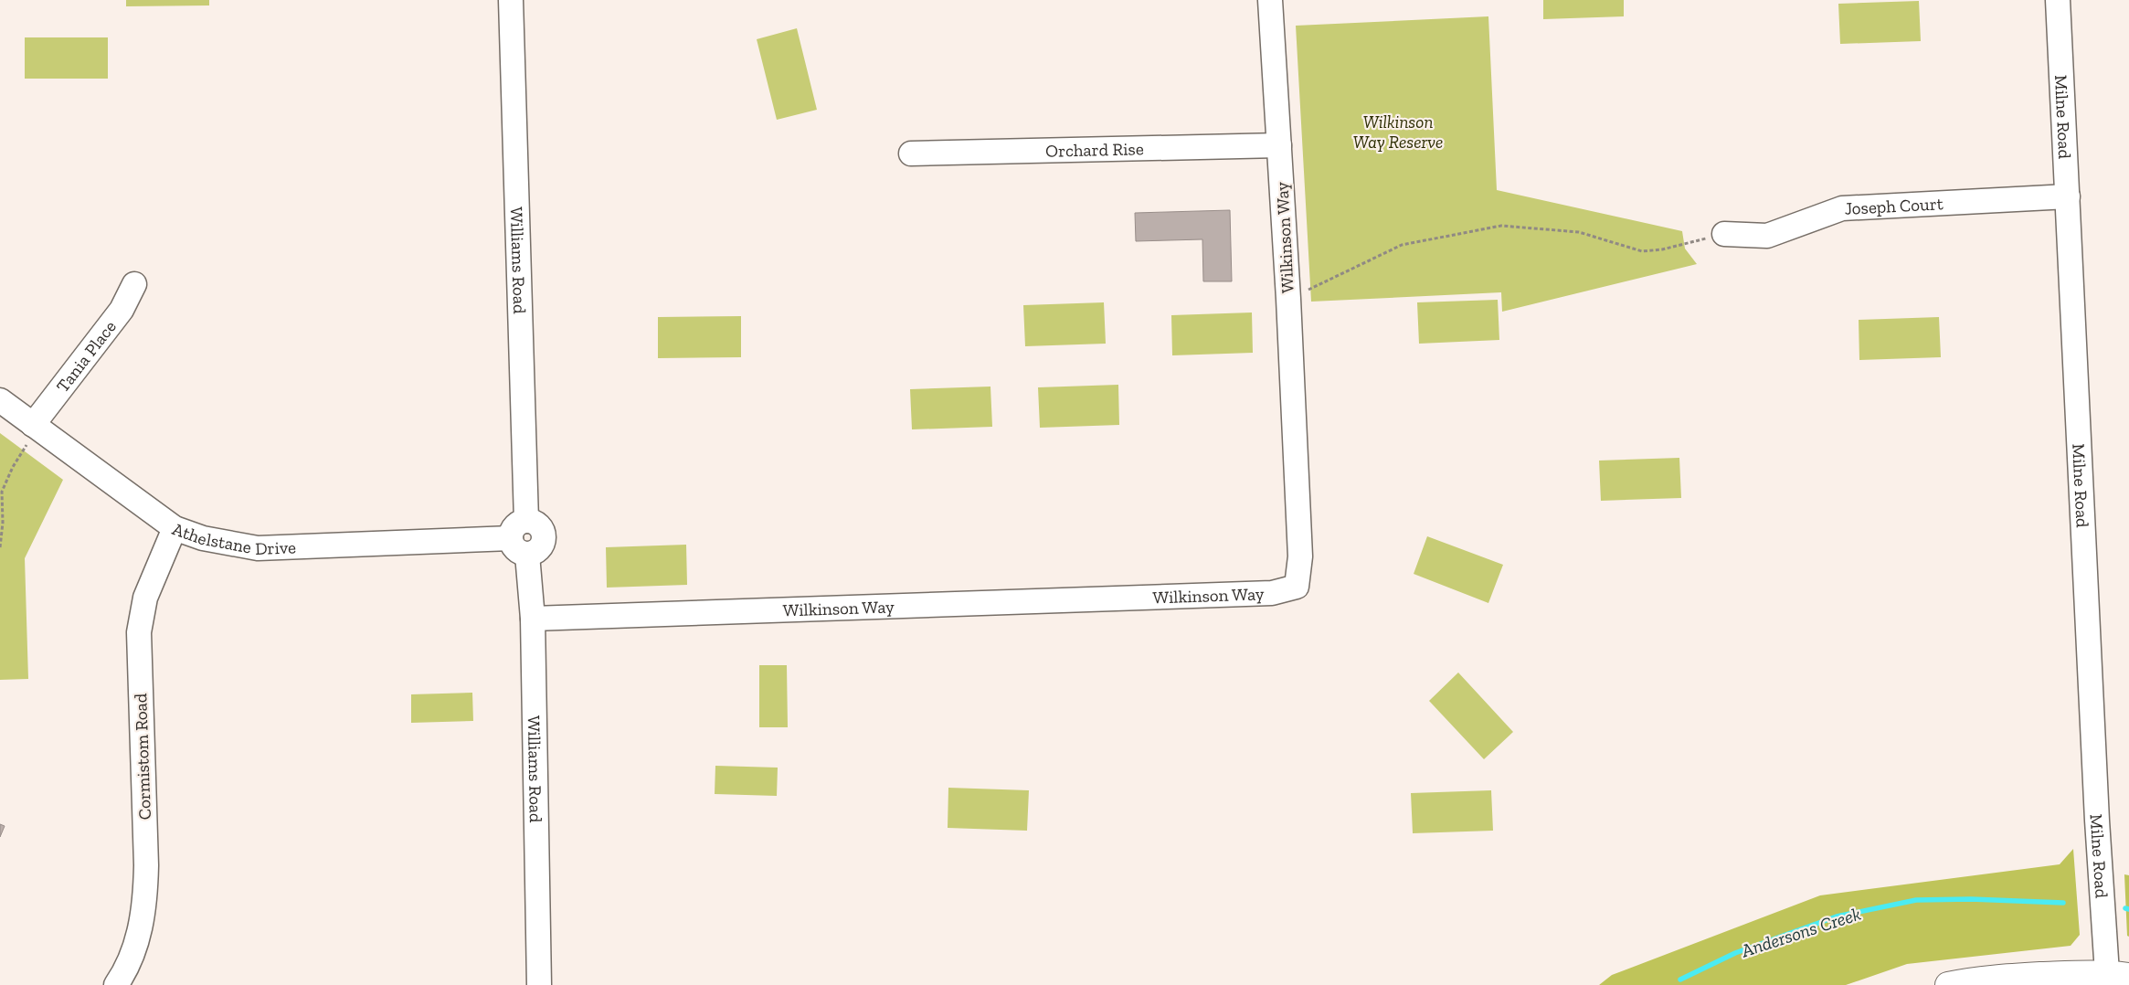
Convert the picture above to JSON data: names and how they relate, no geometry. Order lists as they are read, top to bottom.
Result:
{
  "streets": {
    "street": [
      "Milne Road",
      "Orchard Rise",
      "Joseph Court",
      "Wilkinson Way",
      "Williams Road",
      "Tania Place",
      "Athelstane Drive",
      "Cormistom Road"
    ]
  },
  "crossings": [
    ["Milne Road", "Joseph Court"],
    ["Orchard Rise", "Wilkinson Way"],
    ["Wilkinson Way", "Williams Road"],
    ["Williams Road", "Athelstane Drive"],
    ["Tania Place", "Athelstane Drive"],
    ["Athelstane Drive", "Cormistom Road"]
  ],
  "water": ["Andersons Creek"],
  "parks": ["Wilkinson Way Reserve"]
}
